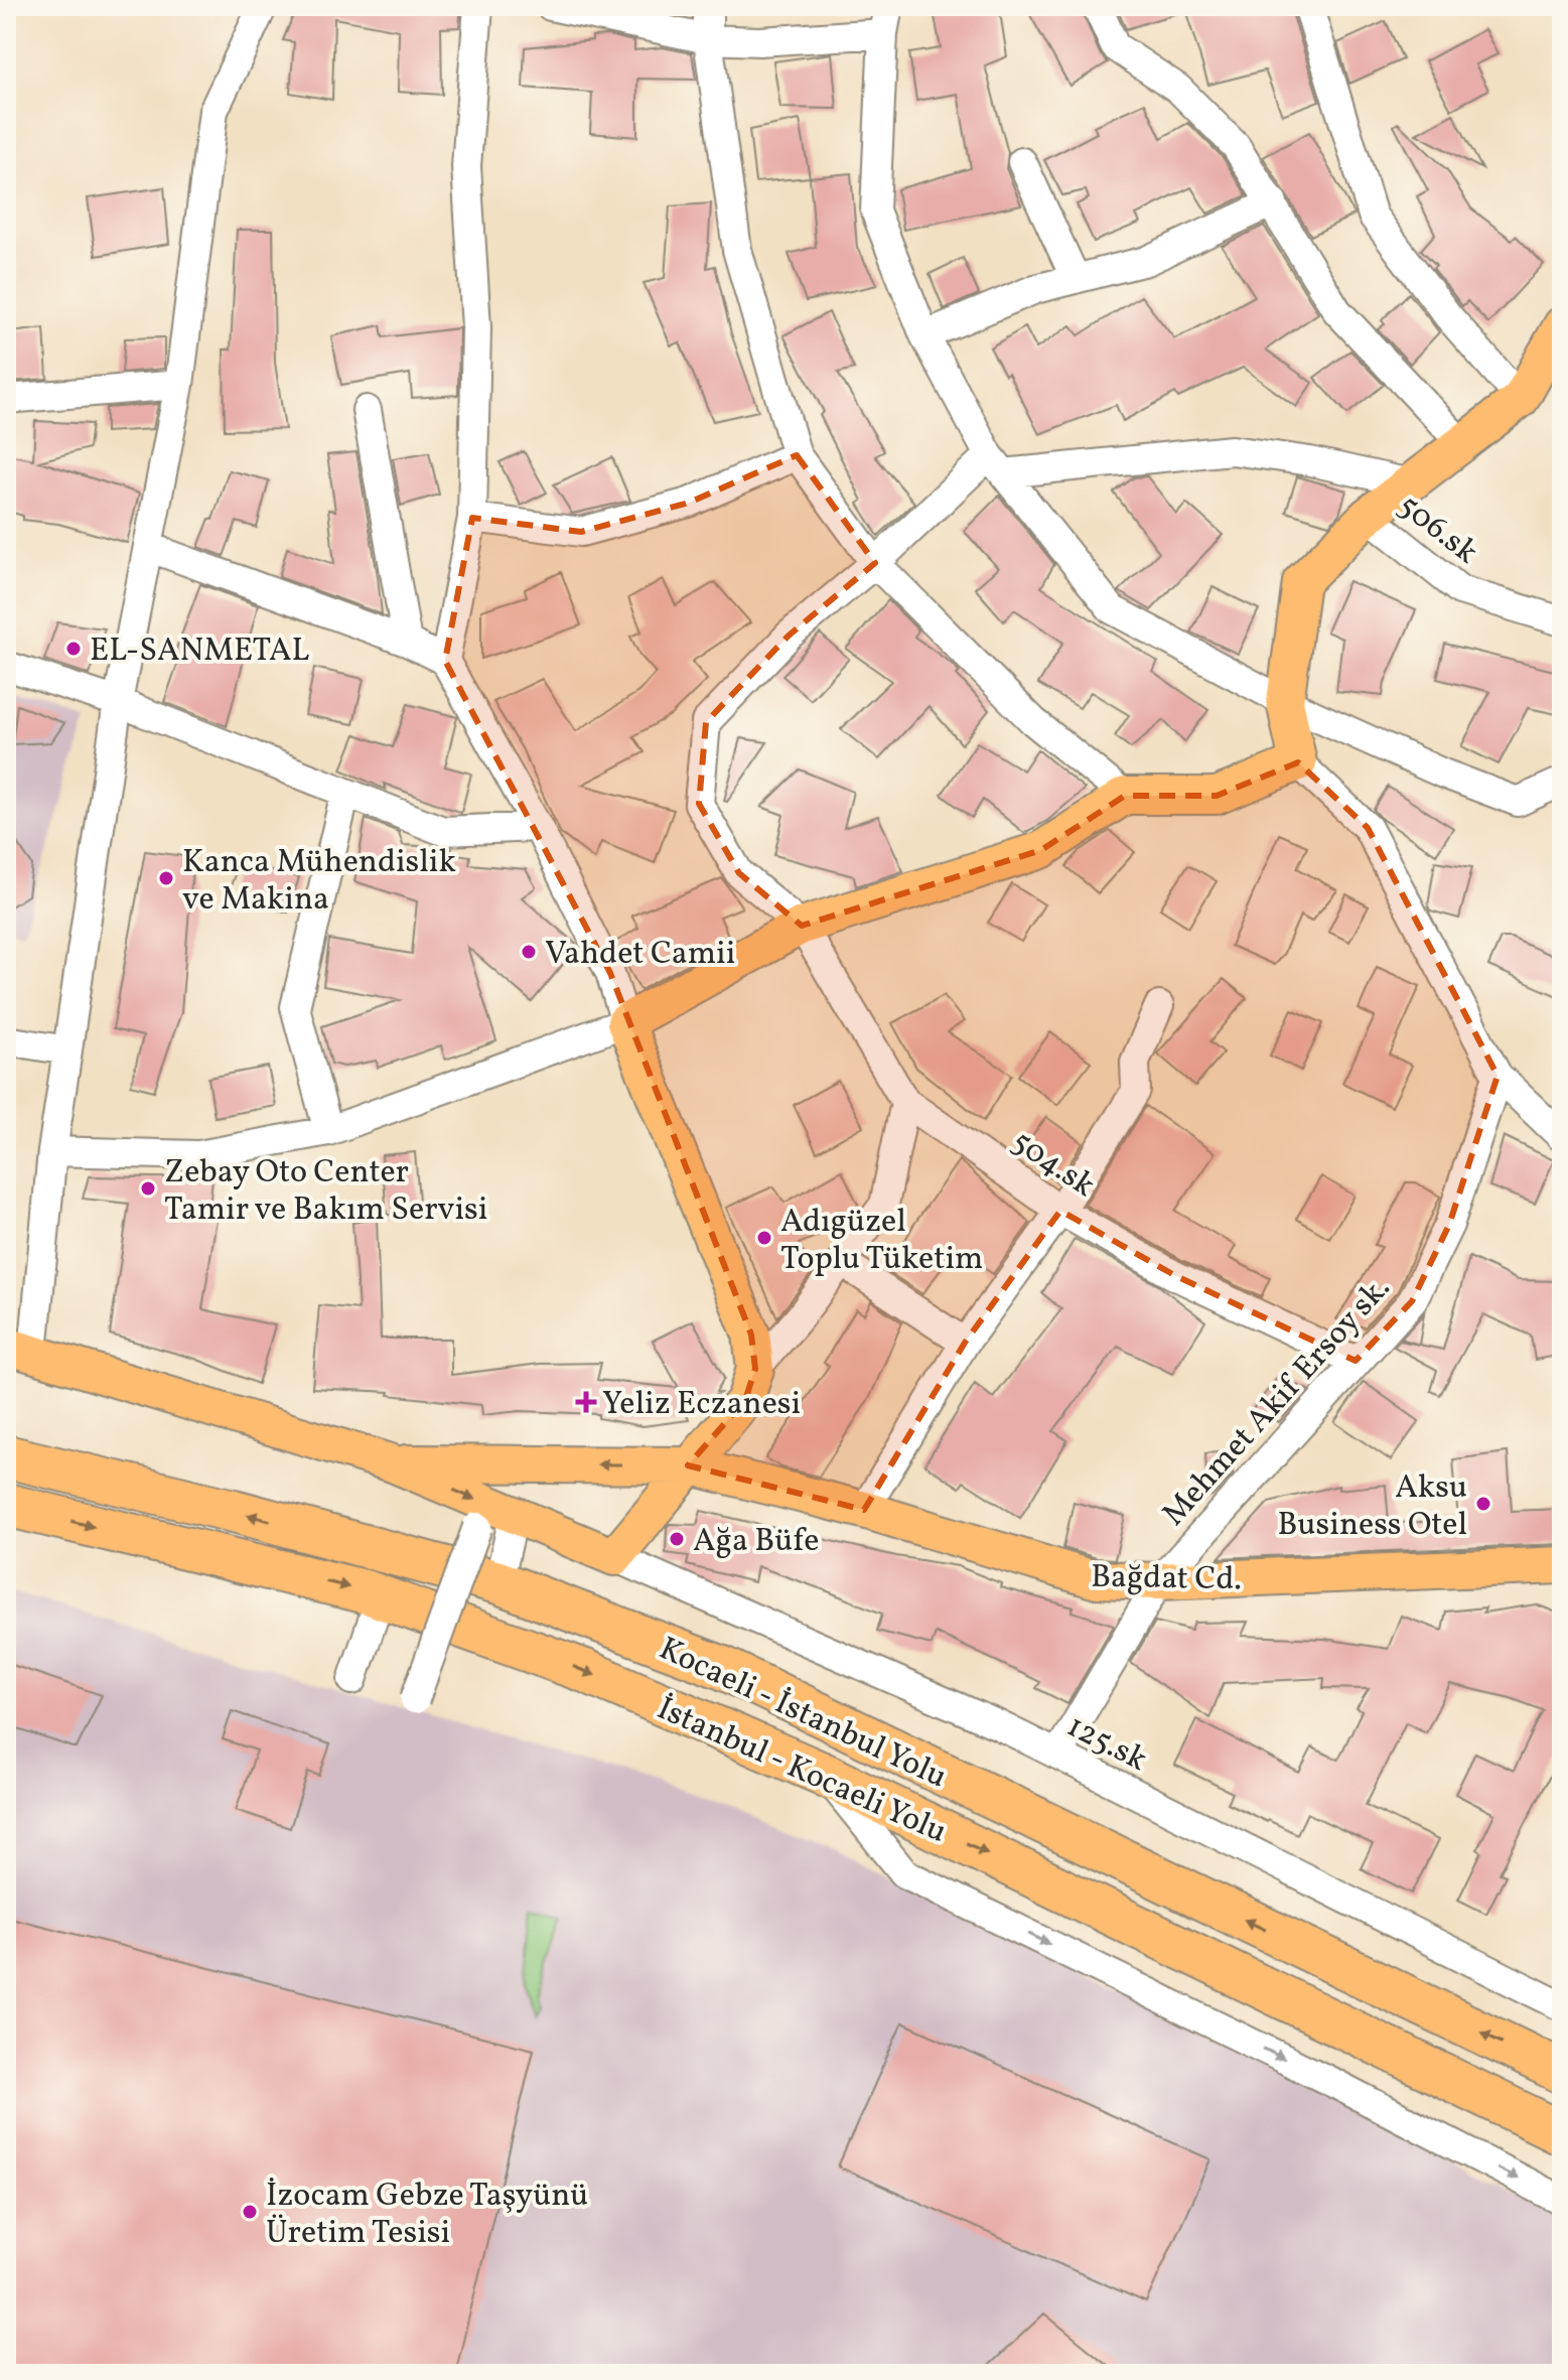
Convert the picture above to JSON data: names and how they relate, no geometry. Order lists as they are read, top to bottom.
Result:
{
  "streets": {
    "highway": ["Kocaeli - İstanbul Yolu", "İstanbul - Kocaeli Yolu"],
    "main road": ["Bağdat Cd."],
    "street": [
      "506.sk",
      "504.sk",
      "Mehmet Akif Ersoy sk.",
      "125.sk"
    ]
  },
  "crossings": [
    ["504.sk", "Mehmet Akif Ersoy sk."],
    ["Mehmet Akif Ersoy sk.", "Bağdat Cd."],
    ["Mehmet Akif Ersoy sk.", "125.sk"]
  ],
  "one_way": ["Kocaeli - İstanbul Yolu", "İstanbul - Kocaeli Yolu"],
  "places": {
    "other": [
      "EL-SANMETAL",
      "Kanca Mühendislik ve Makina",
      "Vahdet Camii",
      "Zebay Oto Center Tamir ve Bakım Servisi",
      "Adıgüzel Toplu Tüketim",
      "Aksu Business Otel",
      "Ağa Büfe",
      "İzocam Gebze Taşyünü Üretim Tesisi"
    ],
    "health": ["Yeliz Eczanesi"]
  }
}
